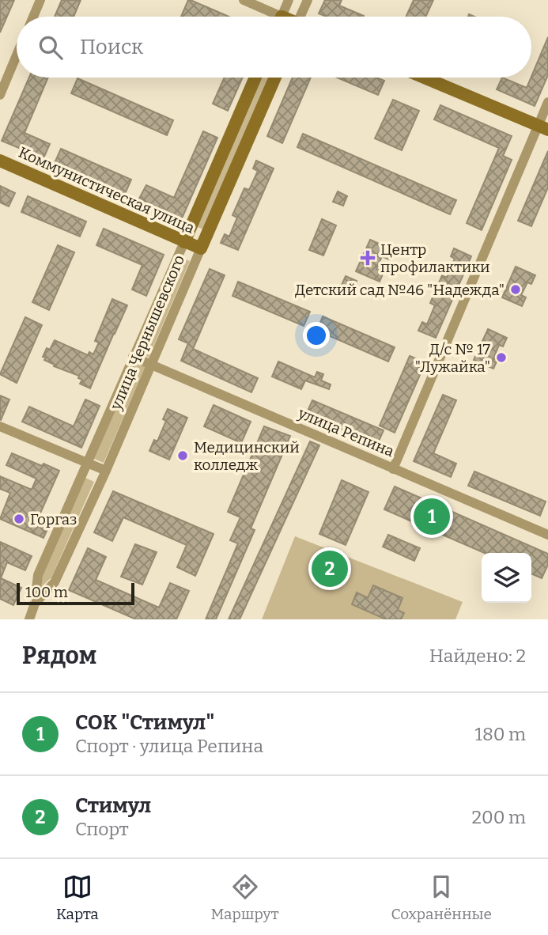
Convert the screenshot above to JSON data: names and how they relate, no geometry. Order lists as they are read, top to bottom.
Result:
{
  "streets": {
    "main road": ["Коммунистическая улица", "улица Чернышевского"],
    "street": ["улица Репина"]
  },
  "crossings": [
    ["Коммунистическая улица", "улица Чернышевского"],
    ["улица Чернышевского", "улица Репина"]
  ],
  "places": {
    "health": ["Центр профилактики"],
    "other": [
      "Детский сад №46 \"Надежда\"",
      "Д/с № 17 \"Лужайка\"",
      "Медицинский колледж",
      "Горгаз"
    ]
  },
  "scale_bar": "100 m",
  "page": {
    "search": "Поиск",
    "pins": ["1", "2"],
    "scale": "100 m",
    "heading": ["Рядом", "Найдено: 2"],
    "list": [
      {
        "mark": "1",
        "name": "СОК \"Стимул\"",
        "note": "Спорт · улица Репина",
        "value": "180 m"
      },
      {
        "mark": "2",
        "name": "Стимул",
        "note": "Спорт",
        "value": "200 m"
      }
    ],
    "nav": ["Карта", "Маршрут", "Сохранённые"]
  }
}
